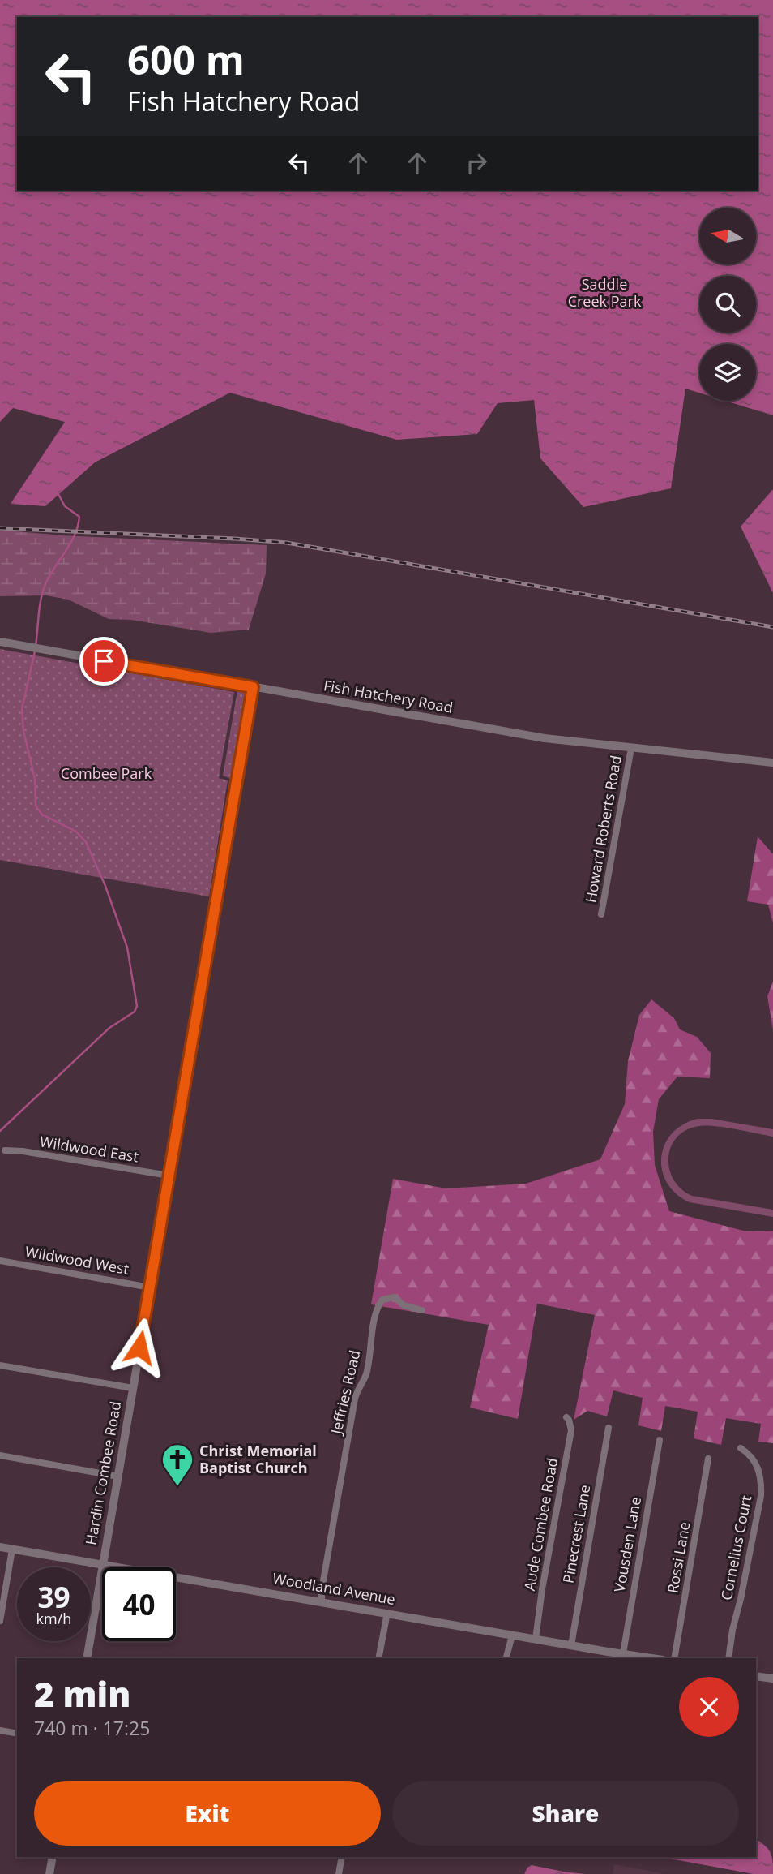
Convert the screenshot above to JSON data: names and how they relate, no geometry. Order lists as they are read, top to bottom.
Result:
{
  "streets": {
    "street": [
      "Fish Hatchery Road",
      "Howard Roberts Road",
      "Wildwood East",
      "Wildwood West",
      "Jeffries Road",
      "Hardin Combee Road",
      "Aude Combee Road",
      "Pinecrest Lane",
      "Vousden Lane",
      "Cornelius Court",
      "Rossi Lane",
      "Woodland Avenue"
    ]
  },
  "crossings": [
    ["Fish Hatchery Road", "Howard Roberts Road"],
    ["Fish Hatchery Road", "Hardin Combee Road"],
    ["Wildwood East", "Hardin Combee Road"],
    ["Wildwood West", "Hardin Combee Road"],
    ["Jeffries Road", "Woodland Avenue"],
    ["Hardin Combee Road", "Woodland Avenue"],
    ["Aude Combee Road", "Woodland Avenue"],
    ["Pinecrest Lane", "Woodland Avenue"],
    ["Vousden Lane", "Woodland Avenue"]
  ],
  "parks": ["Saddle Creek Park", "Combee Park"],
  "places": {
    "church": ["Christ Memorial Baptist Church"]
  },
  "north": "left",
  "page": {
    "turn": ["600 m", "Fish Hatchery Road"],
    "speed": "39 km/h",
    "limit": "40",
    "heading": ["2 min", "740 m · 17:25"],
    "buttons": ["Exit", "Share"]
  }
}
